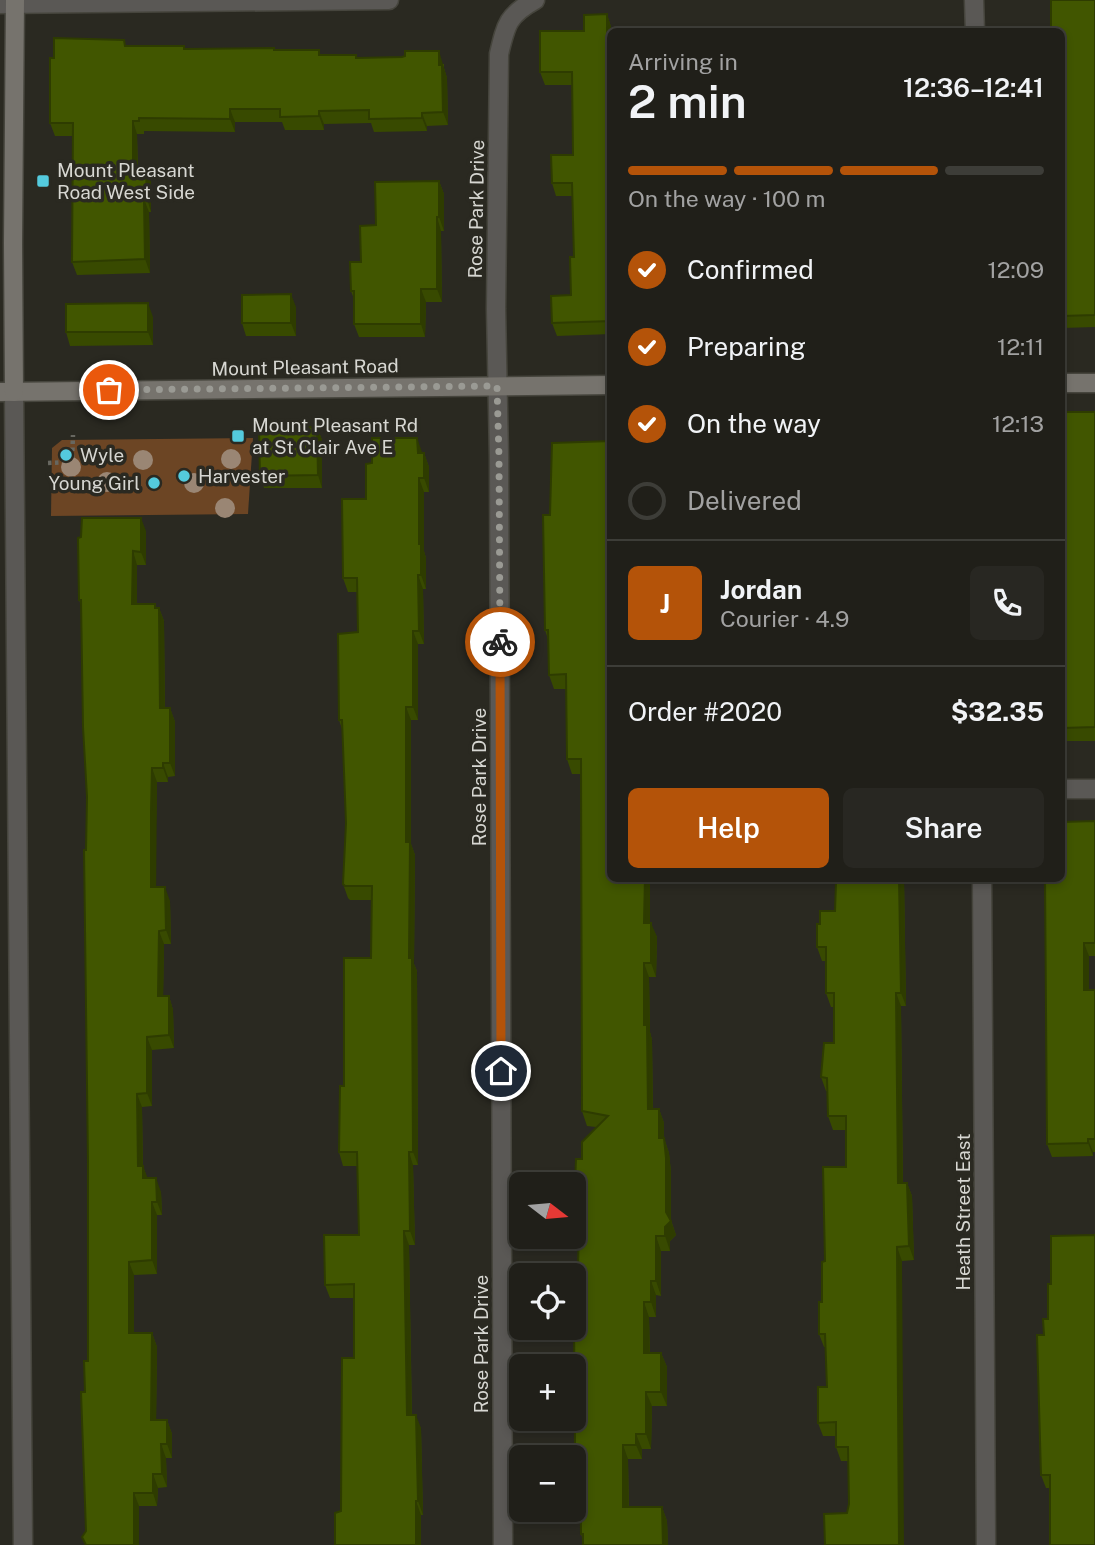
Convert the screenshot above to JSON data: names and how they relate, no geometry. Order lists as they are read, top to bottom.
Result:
{
  "streets": {
    "main road": ["Mount Pleasant Road"],
    "street": ["Rose Park Drive", "Heath Street East"]
  },
  "crossings": [
    ["Rose Park Drive", "Mount Pleasant Road"]
  ],
  "places": {
    "transit": ["Mount Pleasant Road West Side", "Mount Pleasant Rd at St Clair Ave E"],
    "other": ["Wyle", "Harvester", "Young Girl"]
  },
  "north": "right",
  "page": {
    "heading": ["2 min", "Arriving in", "12:36–12:41"],
    "panel": [
      "Jordan",
      "Courier · 4.9",
      "Order #2020",
      "$32.35"
    ],
    "bar": "On the way · 100 m",
    "list": [
      ["Confirmed", "12:09"],
      ["Preparing", "12:11"],
      ["On the way", "12:13"],
      "Delivered"
    ],
    "round": "J",
    "buttons": ["Help", "Share"],
    "map_buttons": ["+", "−"]
  }
}
